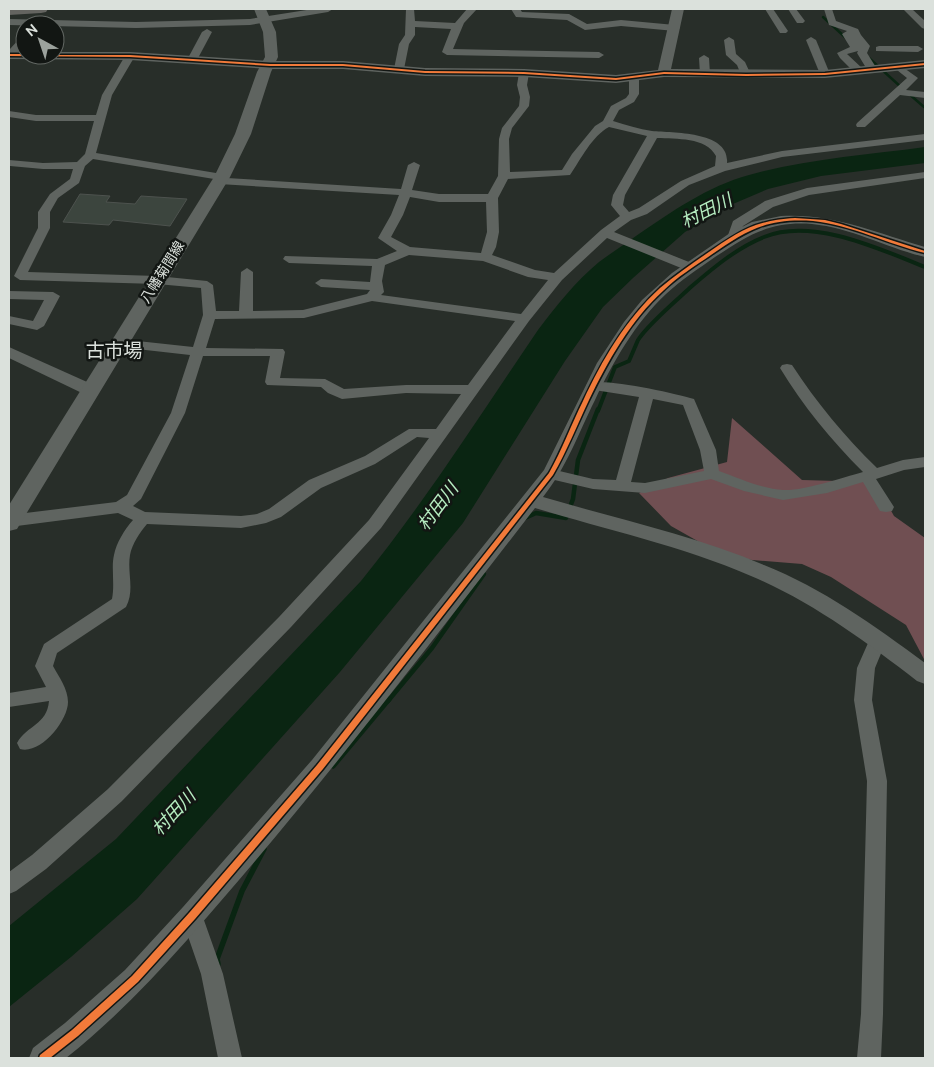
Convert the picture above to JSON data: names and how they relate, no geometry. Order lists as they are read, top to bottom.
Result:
{
  "streets": {
    "main road": ["八幡菊間線"]
  },
  "districts": ["古市場"],
  "water": ["村田川"],
  "north": "top left"
}
